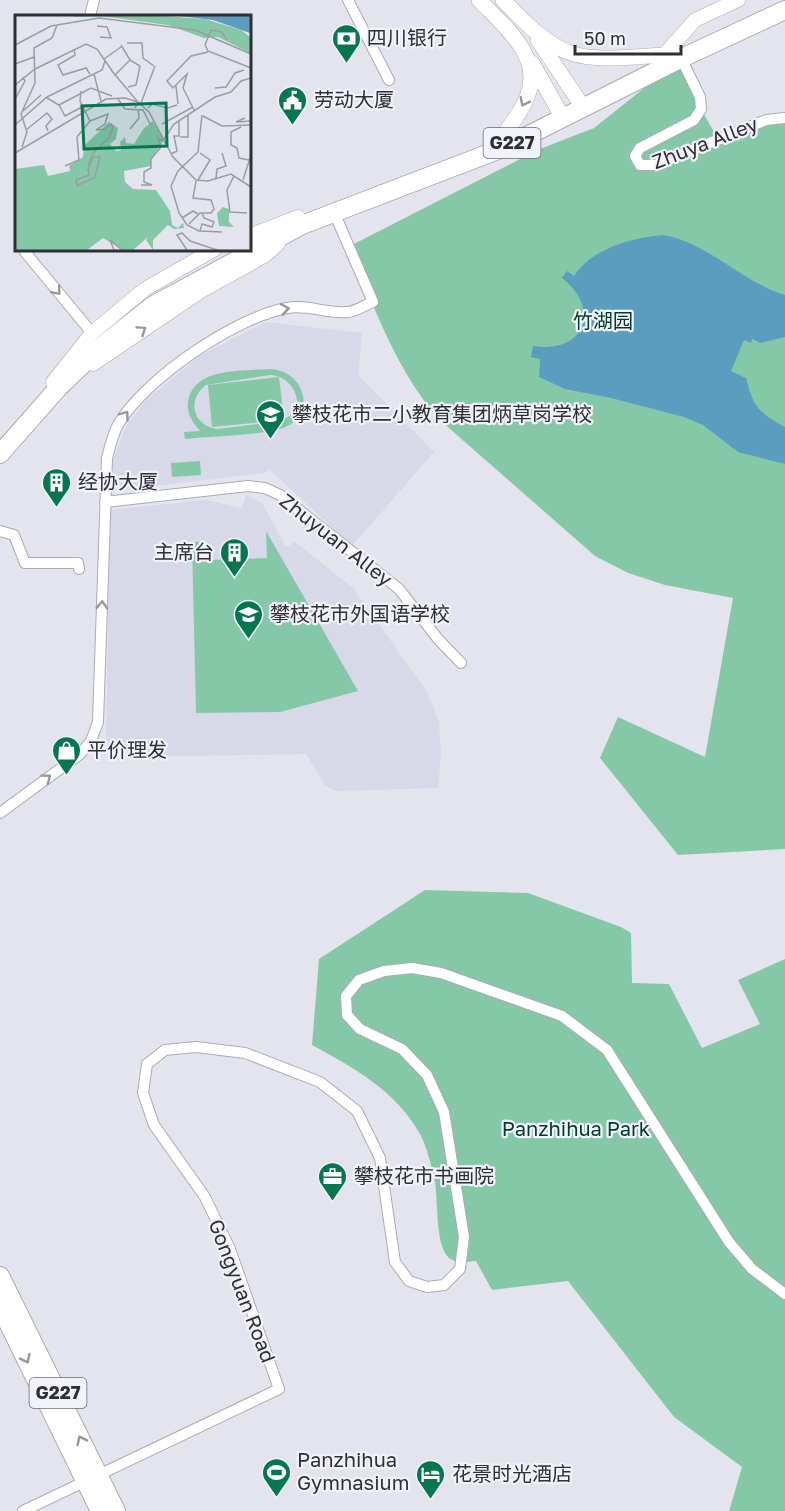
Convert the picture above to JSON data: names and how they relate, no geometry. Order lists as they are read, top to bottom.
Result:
{
  "streets": {
    "highway": ["G227"],
    "street": ["Zhuya Alley", "Zhuyuan Alley", "Gongyuan Road"]
  },
  "crossings": [
    ["G227", "Zhuya Alley"],
    ["G227", "Gongyuan Road"]
  ],
  "parks": ["竹湖园", "Panzhihua Park"],
  "places": {
    "bank": ["四川银行"],
    "public building": ["劳动大厦"],
    "school or university": ["攀枝花市二小教育集团炳草岗学校", "攀枝花市外国语学校"],
    "building": ["经协大厦", "主席台"],
    "shop": ["平价理发"],
    "office": ["攀枝花市书画院"],
    "sports": ["Panzhihua Gymnasium"],
    "hotel": ["花景时光酒店"]
  },
  "scale_bar": "50 m"
}
